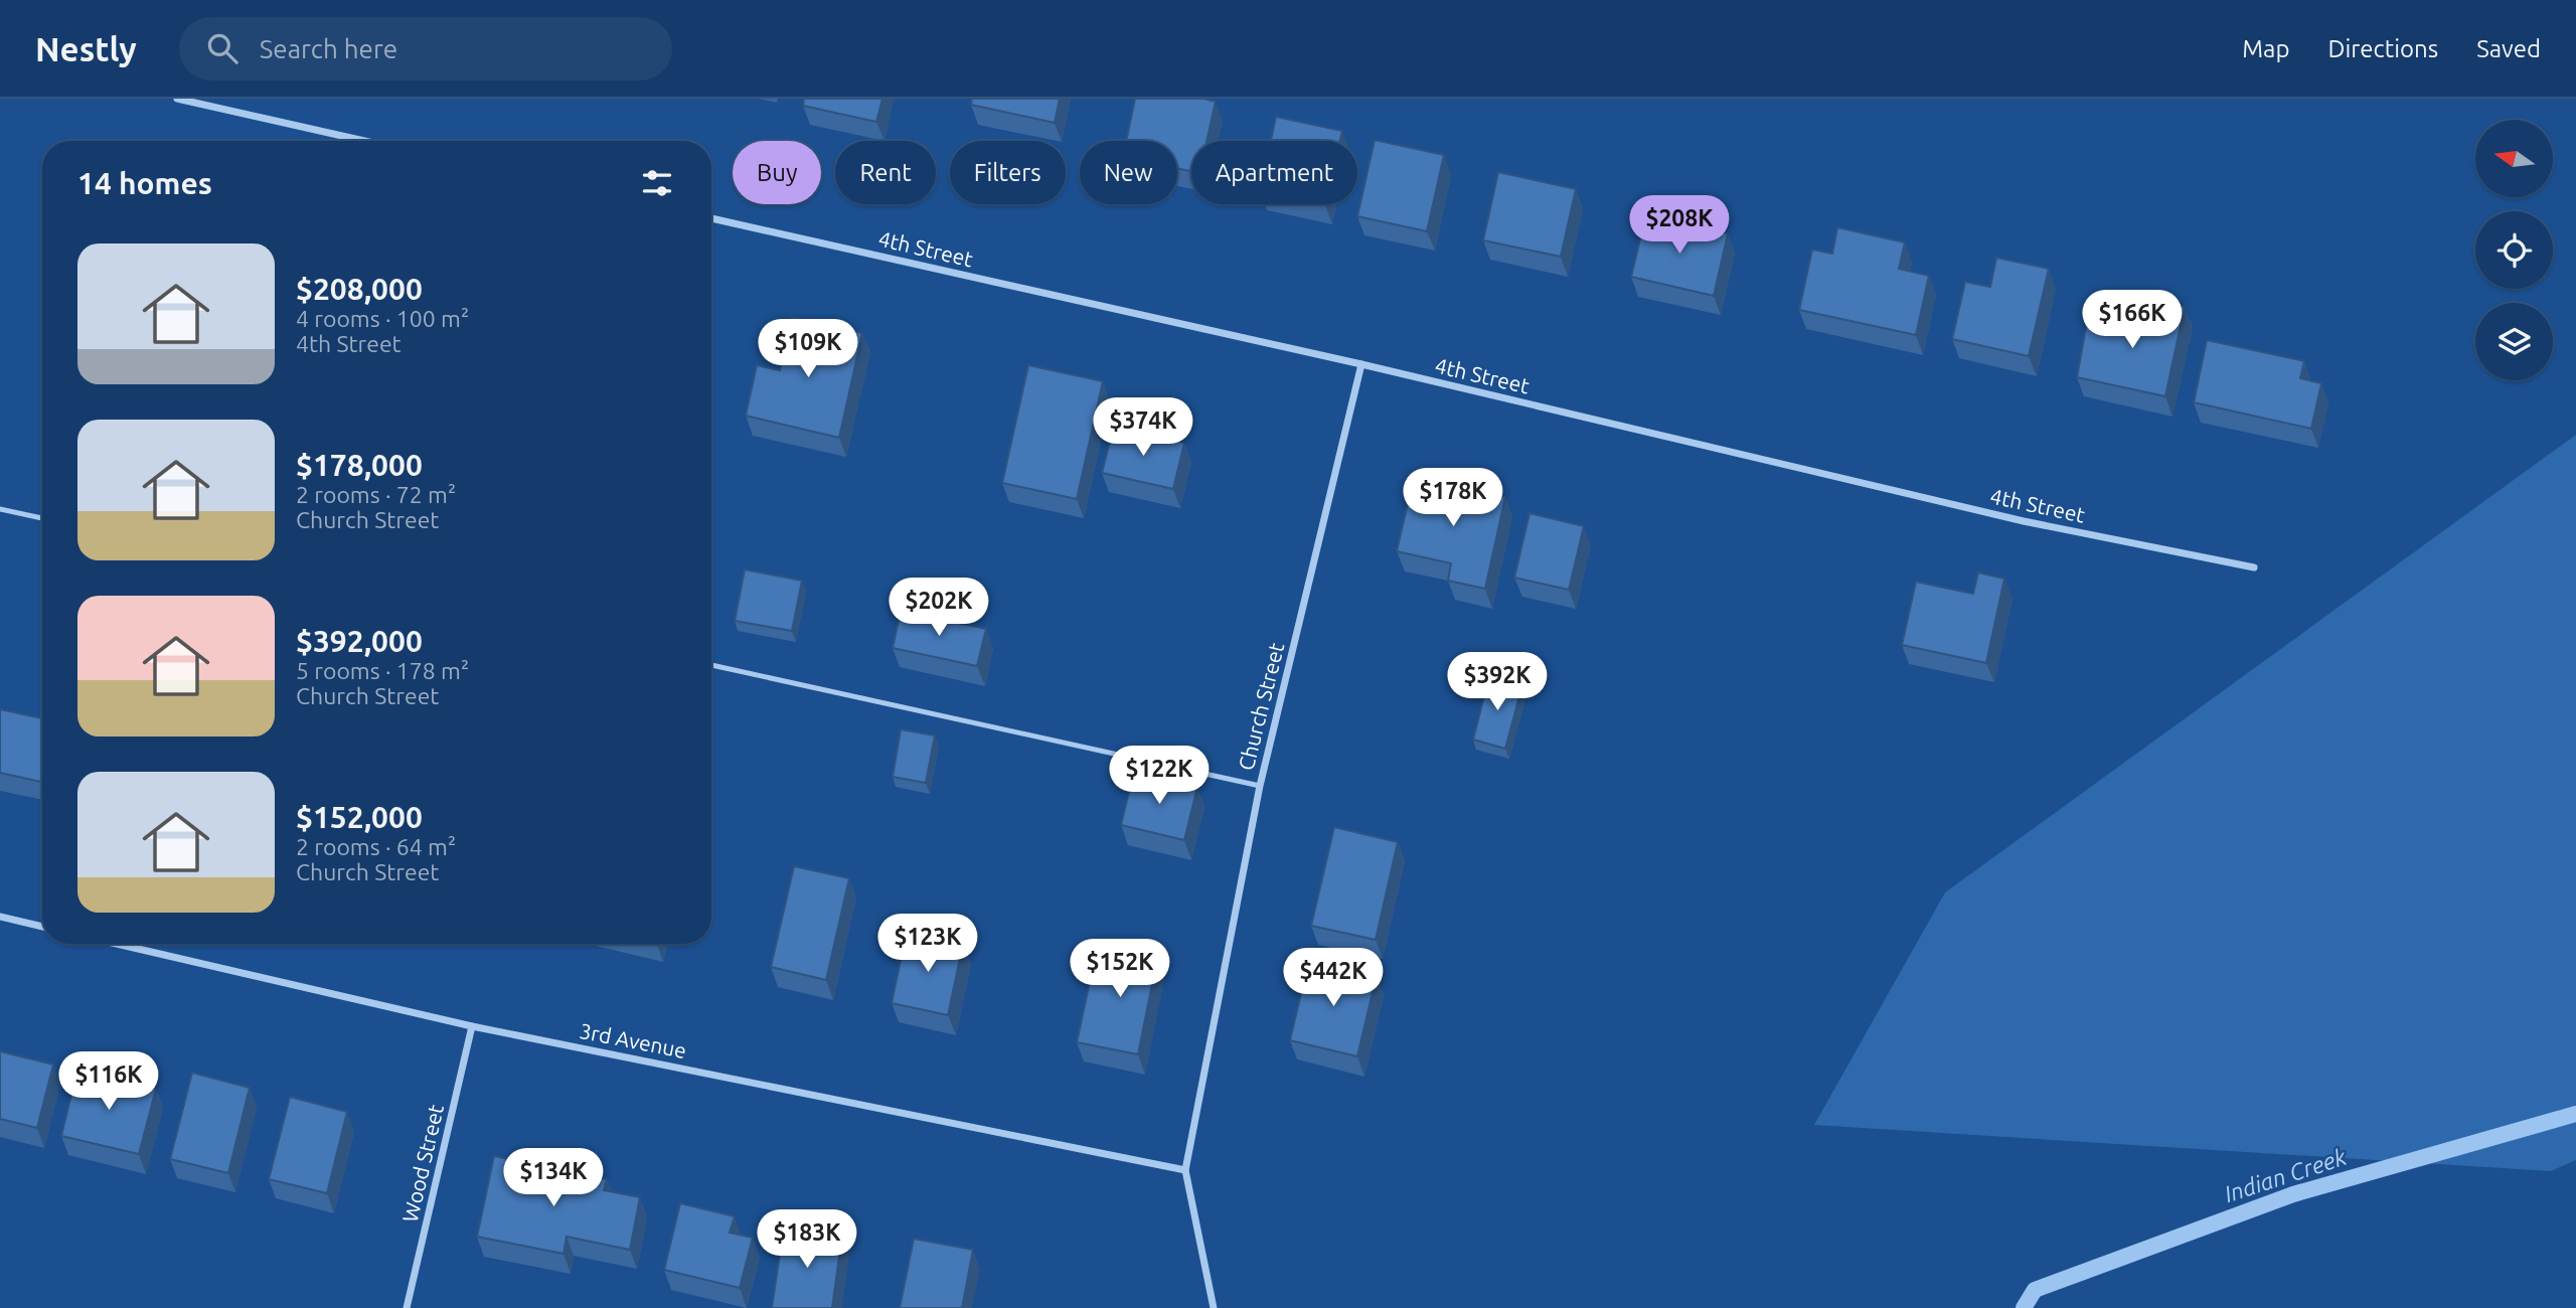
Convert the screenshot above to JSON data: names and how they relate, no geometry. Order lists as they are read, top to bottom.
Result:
{
  "streets": {
    "street": [
      "4th Street",
      "Church Street",
      "3rd Avenue",
      "Wood Street"
    ]
  },
  "crossings": [
    ["4th Street", "Church Street"],
    ["Church Street", "3rd Avenue"],
    ["3rd Avenue", "Wood Street"]
  ],
  "water": ["Indian Creek"],
  "north": "left",
  "page": {
    "header": "Nestly",
    "search": "Search here",
    "nav": ["Map", "Directions", "Saved"],
    "chip": [
      "Buy",
      "Rent",
      "Filters",
      "New",
      "Apartment"
    ],
    "heading": "14 homes",
    "price": [
      "$208K",
      "$166K",
      "$109K",
      "$374K",
      "$178K",
      "$202K",
      "$392K",
      "$122K",
      "$123K",
      "$152K",
      "$442K",
      "$116K",
      "$134K",
      "$183K"
    ],
    "list": [
      {
        "name": "$208,000",
        "note": "4 rooms · 100 m² · 4th Street"
      },
      {
        "name": "$178,000",
        "note": "2 rooms · 72 m² · Church Street"
      },
      {
        "name": "$392,000",
        "note": "5 rooms · 178 m² · Church Street"
      },
      {
        "name": "$152,000",
        "note": "2 rooms · 64 m² · Church Street"
      }
    ]
  }
}
